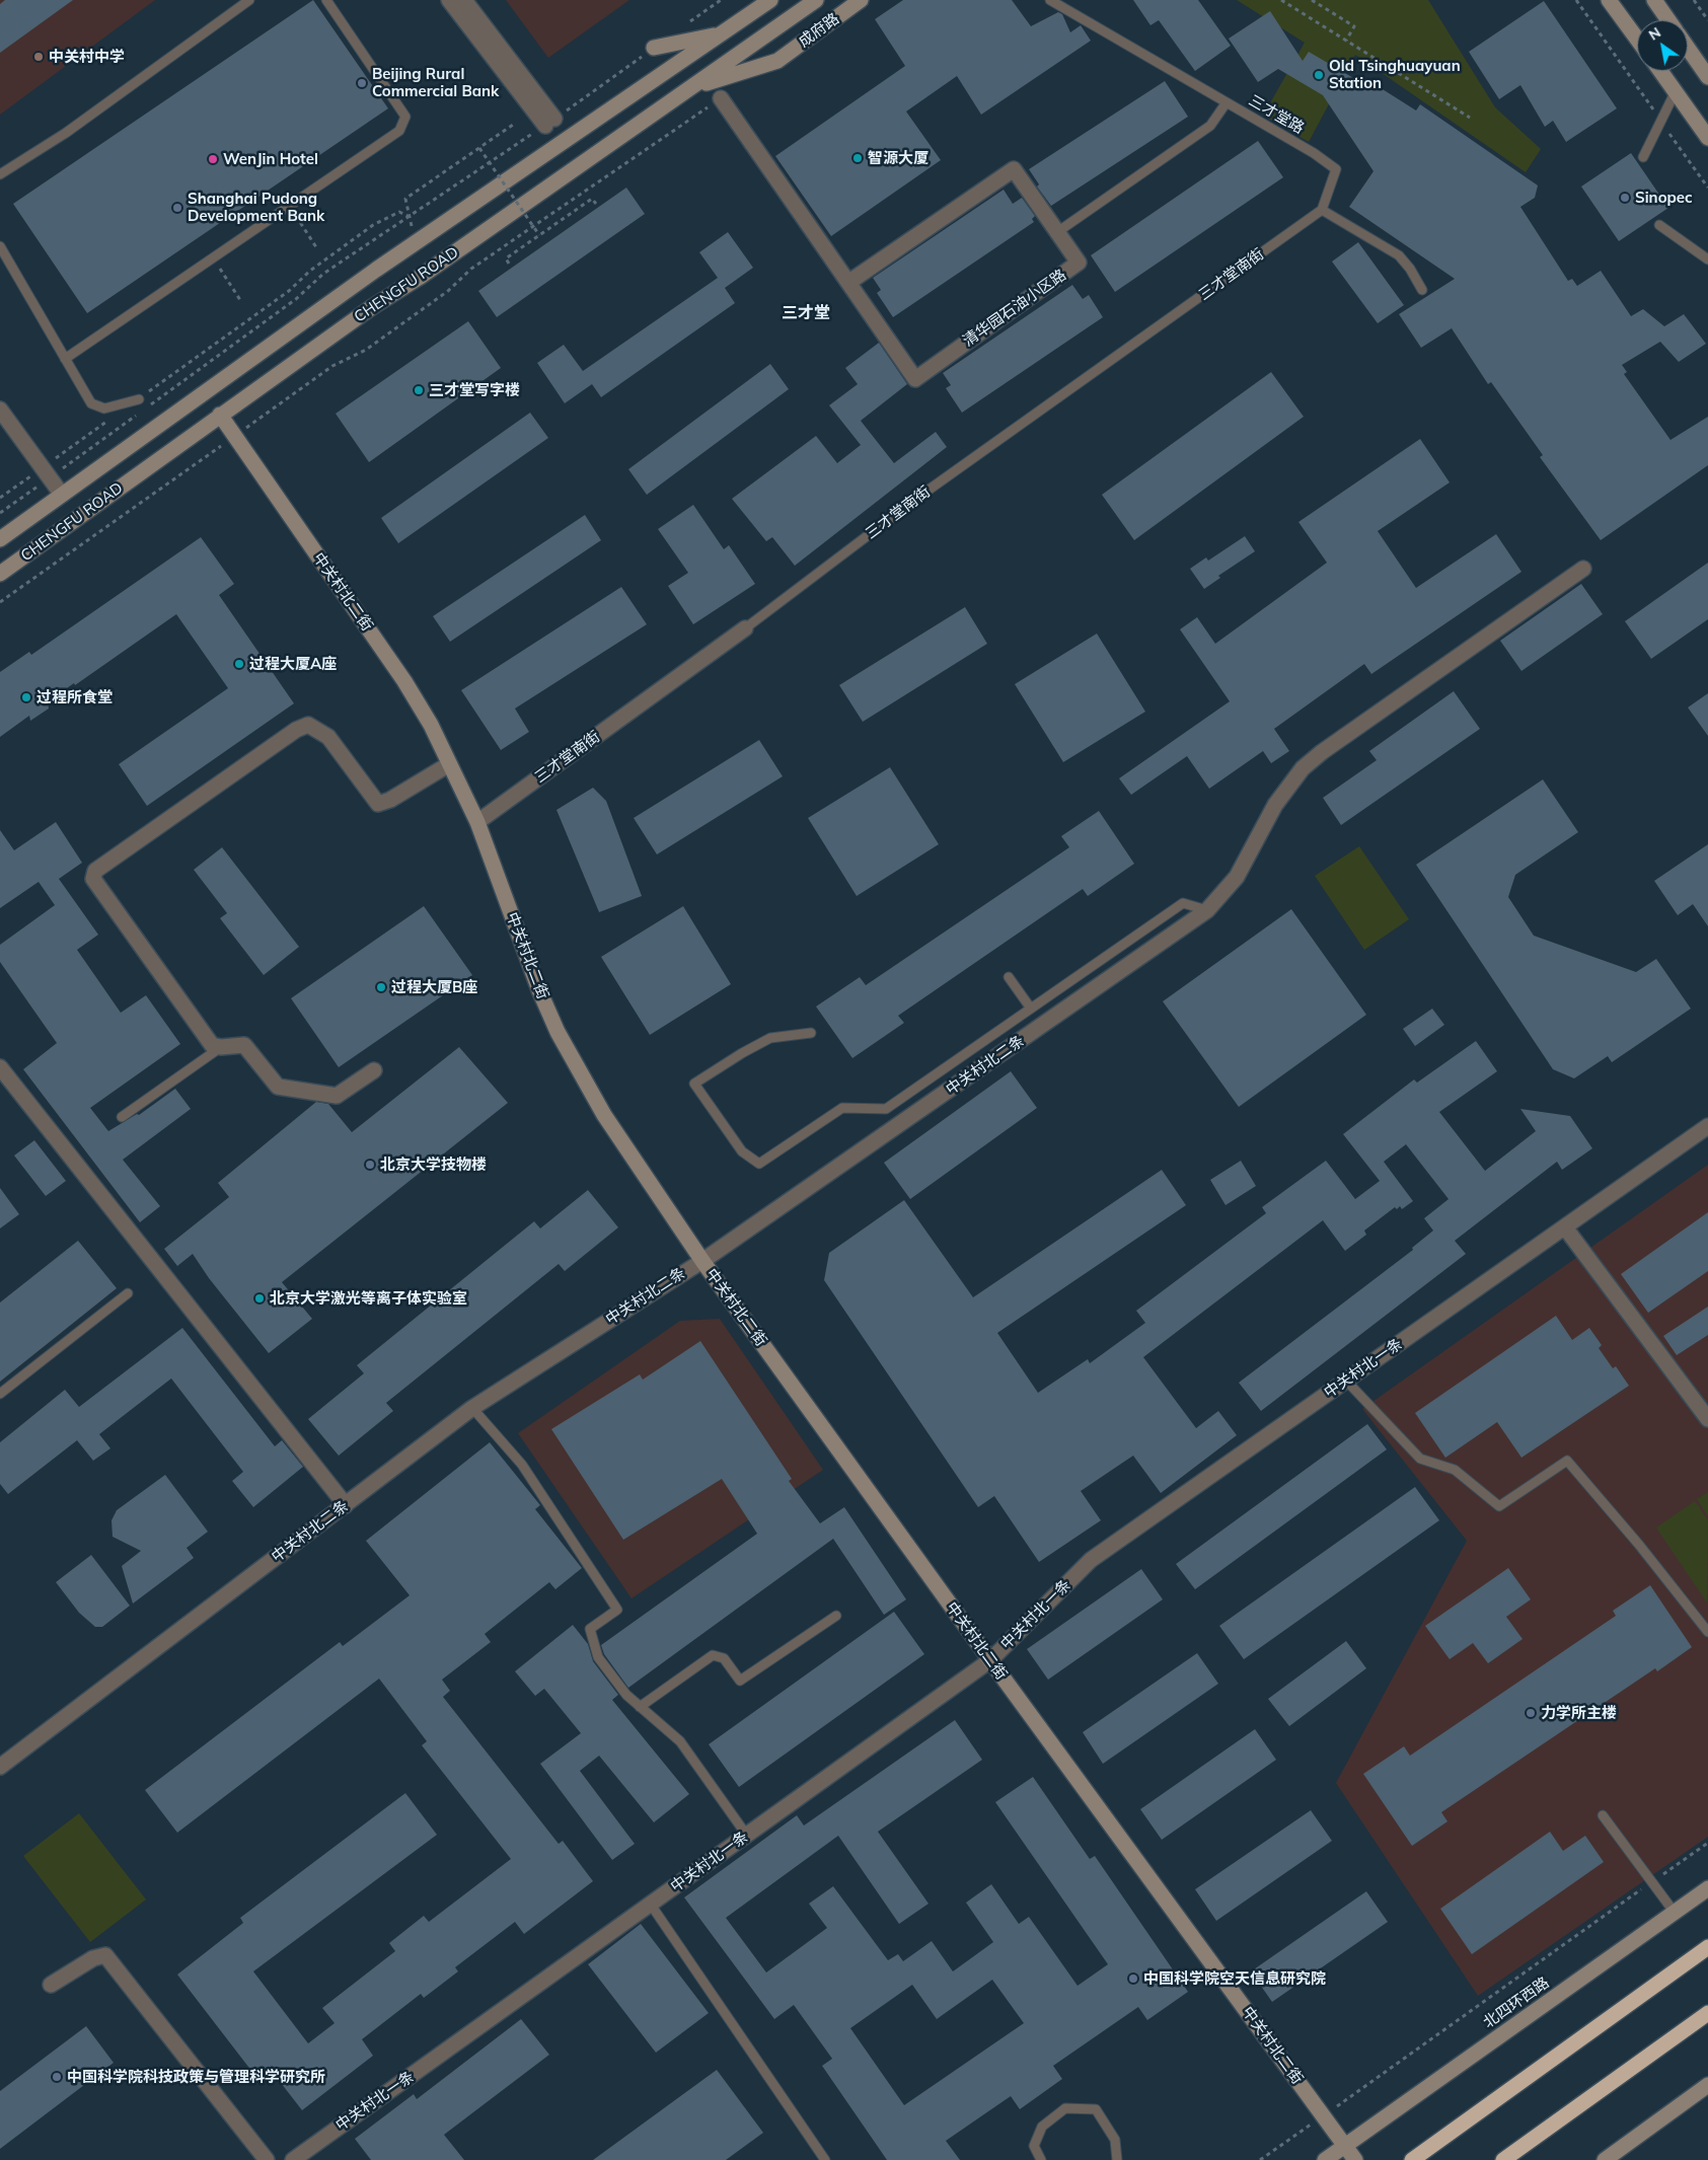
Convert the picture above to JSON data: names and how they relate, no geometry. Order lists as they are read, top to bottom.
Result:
{
  "streets": {
    "street": [
      "成府路",
      "三才堂南街",
      "CHENGFU ROAD",
      "清华园石油小区路",
      "中关村北二街",
      "中关村北二条",
      "中关村北一条",
      "北四环西路"
    ],
    "lane": ["三才堂路"]
  },
  "crossings": [
    ["成府路", "CHENGFU ROAD"],
    ["三才堂路", "三才堂南街"],
    ["三才堂南街", "中关村北二街"],
    ["CHENGFU ROAD", "清华园石油小区路"],
    ["CHENGFU ROAD", "中关村北二街"],
    ["中关村北二街", "中关村北二条"],
    ["中关村北二街", "中关村北一条"],
    ["中关村北二街", "北四环西路"]
  ],
  "districts": ["三才堂"],
  "places": [
    "中关村中学",
    "Old Tsinghuayuan Station",
    "Beijing Rural Commercial Bank",
    "智源大厦",
    "WenJin Hotel",
    "Sinopec",
    "Shanghai Pudong Development Bank",
    "三才堂写字楼",
    "过程大厦A座",
    "过程所食堂",
    "过程大厦B座",
    "北京大学技物楼",
    "北京大学激光等离子体实验室",
    "力学所主楼",
    "中国科学院空天信息研究院",
    "中国科学院科技政策与管理科学研究所"
  ],
  "north": "top left"
}
